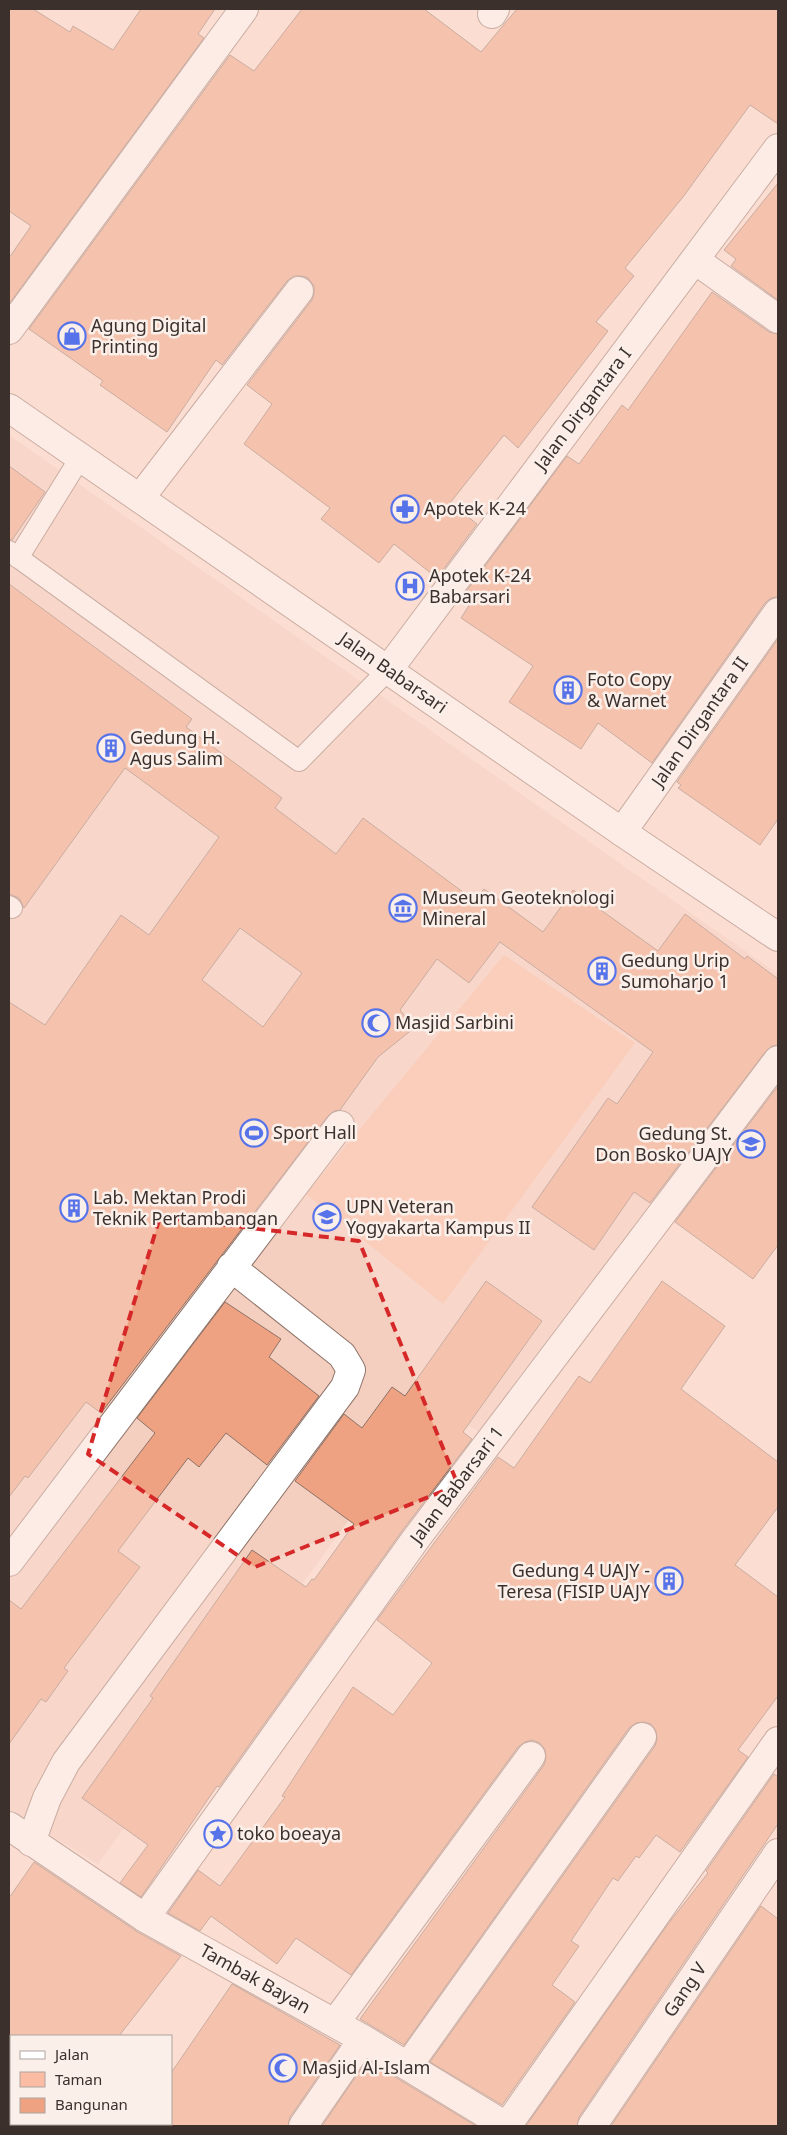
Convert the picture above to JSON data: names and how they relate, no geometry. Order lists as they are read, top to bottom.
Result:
{
  "streets": {
    "street": [
      "Jalan Dirgantara I",
      "Jalan Babarsari",
      "Jalan Dirgantara II",
      "Jalan Babarsari 1",
      "Tambak Bayan",
      "Gang V"
    ]
  },
  "crossings": [
    ["Jalan Dirgantara I", "Jalan Babarsari"],
    ["Jalan Babarsari", "Jalan Dirgantara II"],
    ["Jalan Babarsari 1", "Tambak Bayan"]
  ],
  "places": {
    "shop": ["Agung Digital Printing"],
    "pharmacy": ["Apotek K-24"],
    "hospital": ["Apotek K-24 Babarsari"],
    "building": [
      "Foto Copy & Warnet",
      "Gedung H. Agus Salim",
      "Gedung Urip Sumoharjo 1",
      "Lab. Mektan Prodi Teknik Pertambangan",
      "Gedung 4 UAJY - Teresa (FISIP UAJY"
    ],
    "museum": ["Museum Geoteknologi Mineral"],
    "mosque": ["Masjid Sarbini", "Masjid Al-Islam"],
    "sports": ["Sport Hall"],
    "school or university": ["Gedung St. Don Bosko UAJY", "UPN Veteran Yogyakarta Kampus II"],
    "place": ["toko boeaya"]
  },
  "legend": ["Jalan", "Taman", "Bangunan"]
}
